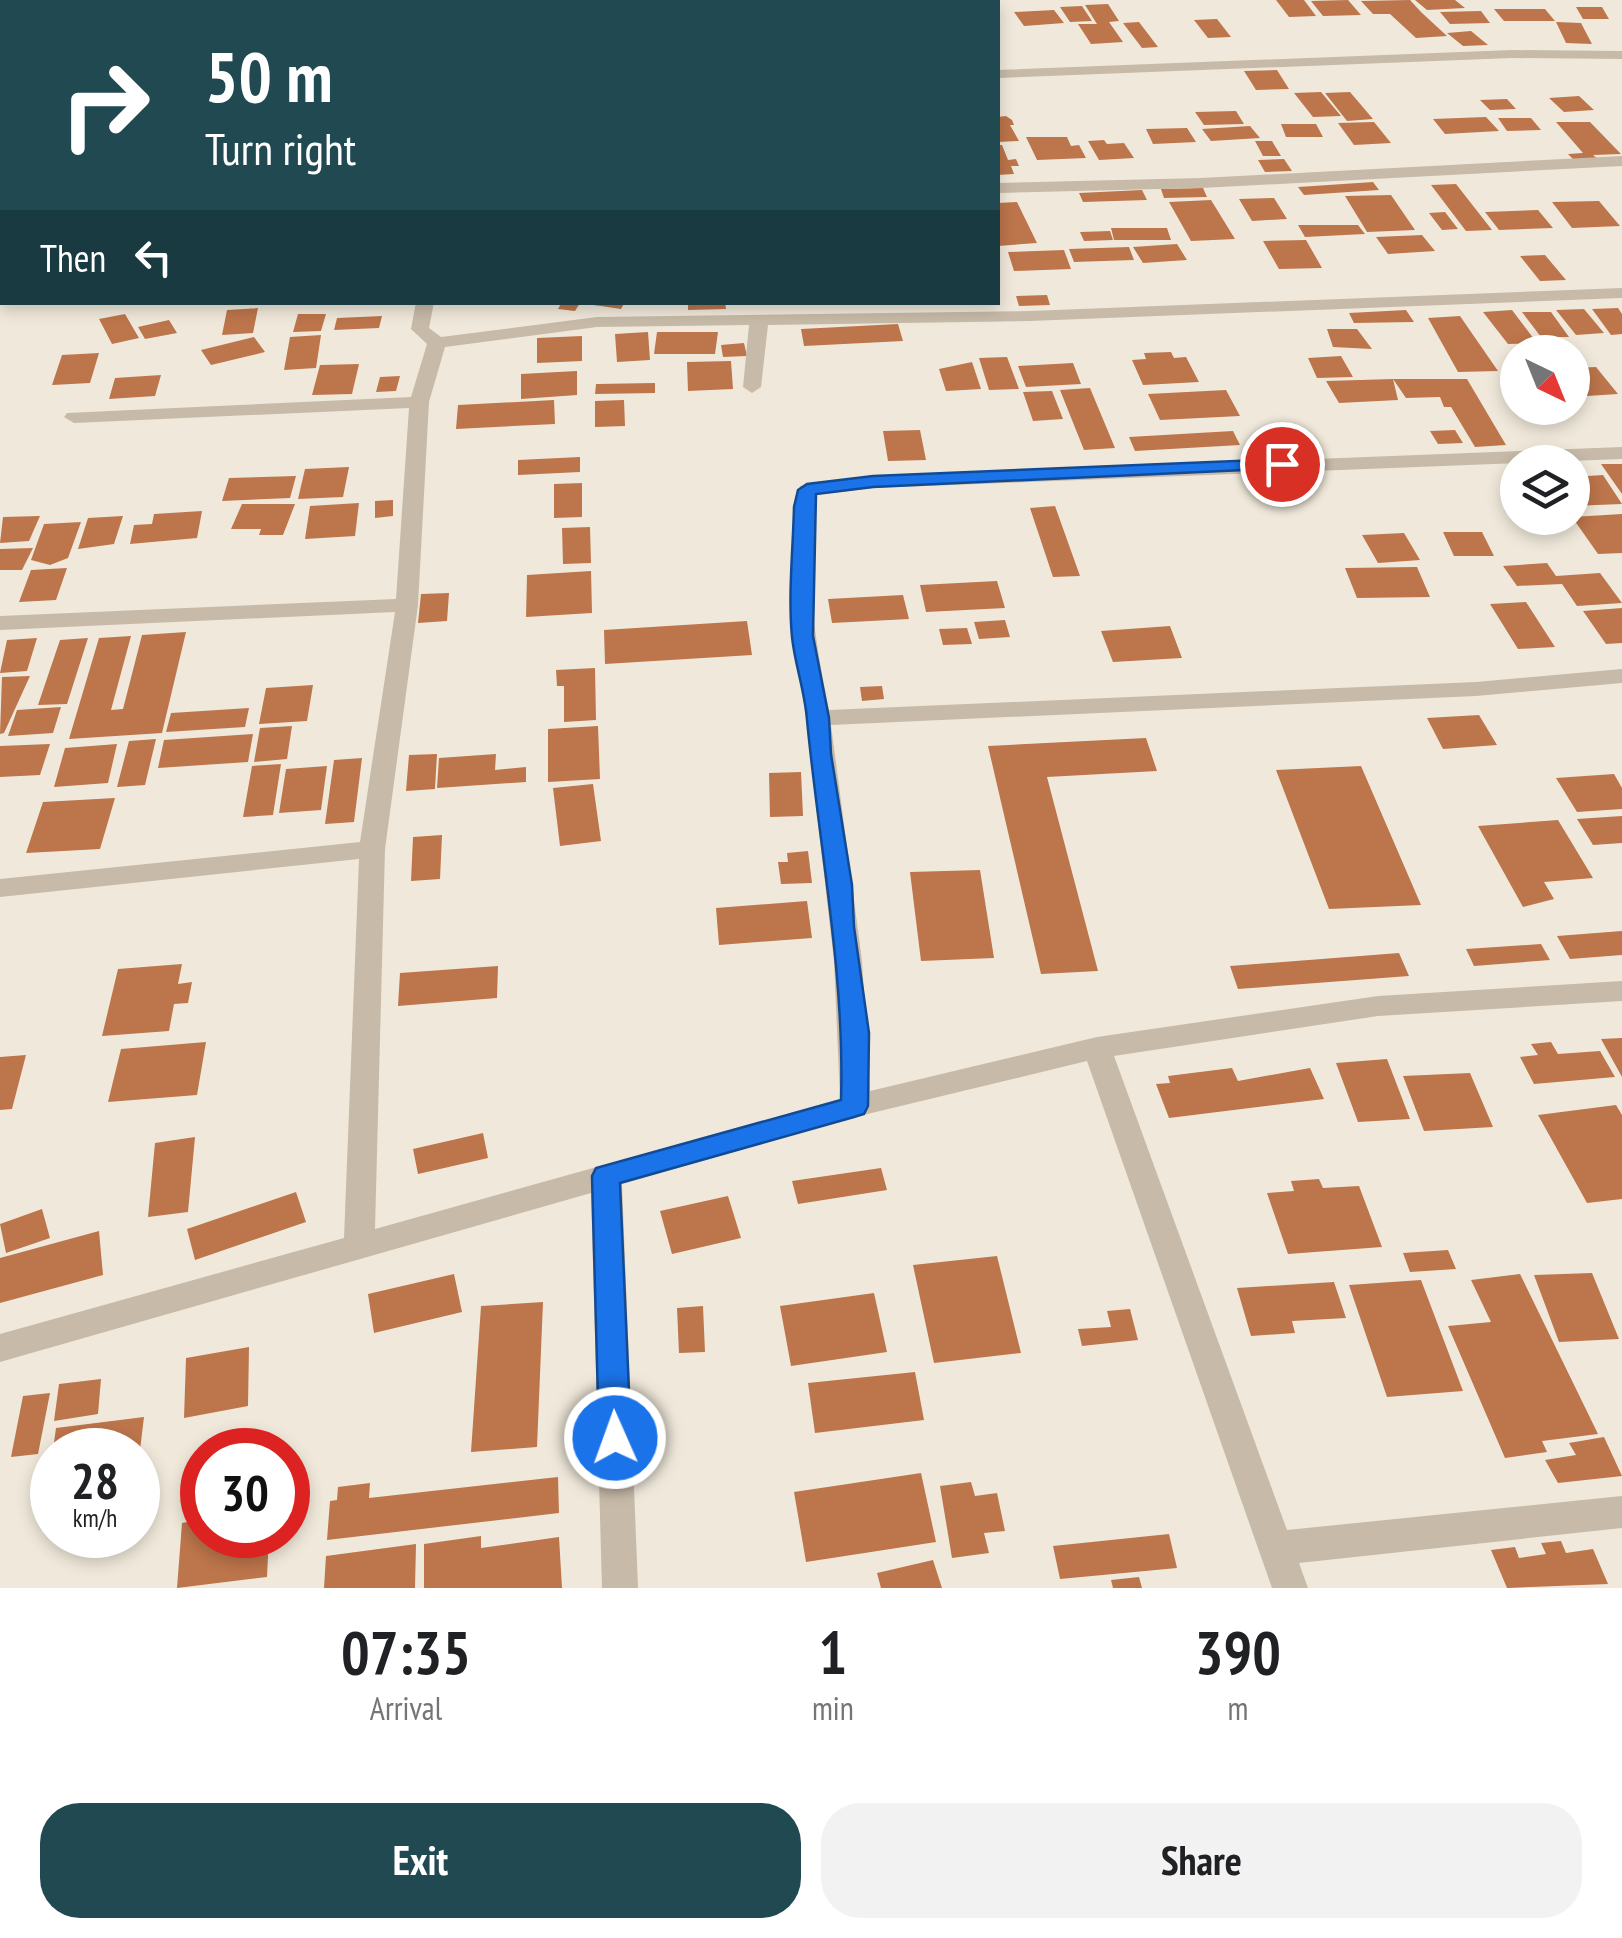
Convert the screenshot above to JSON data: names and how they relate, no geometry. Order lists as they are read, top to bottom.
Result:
{
  "north": "bottom right",
  "page": {
    "turn": ["50 m", "Turn right"],
    "then": "Then",
    "speed": "28 km/h",
    "limit": "30",
    "eta": [
      "07:35",
      "Arrival",
      "1",
      "min",
      "390",
      "m"
    ],
    "buttons": ["Exit", "Share"]
  }
}
